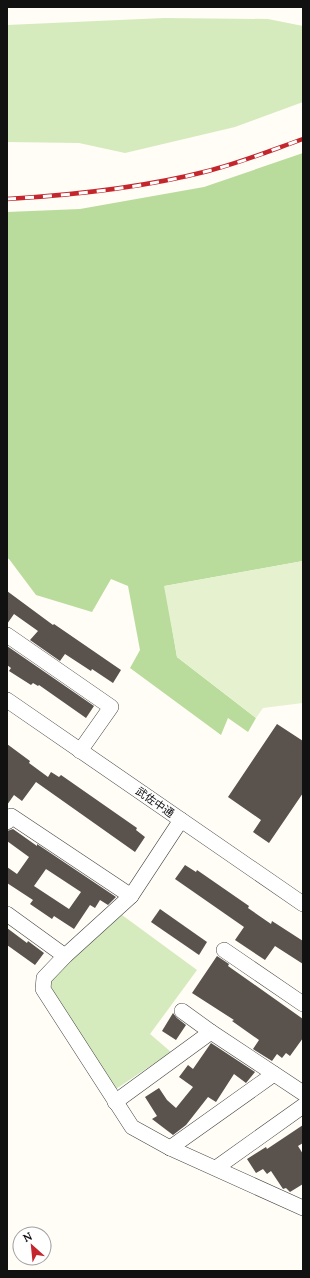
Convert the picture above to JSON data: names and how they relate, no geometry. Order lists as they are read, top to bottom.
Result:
{
  "streets": {
    "street": ["武佐中通"]
  },
  "north": "top left"
}
